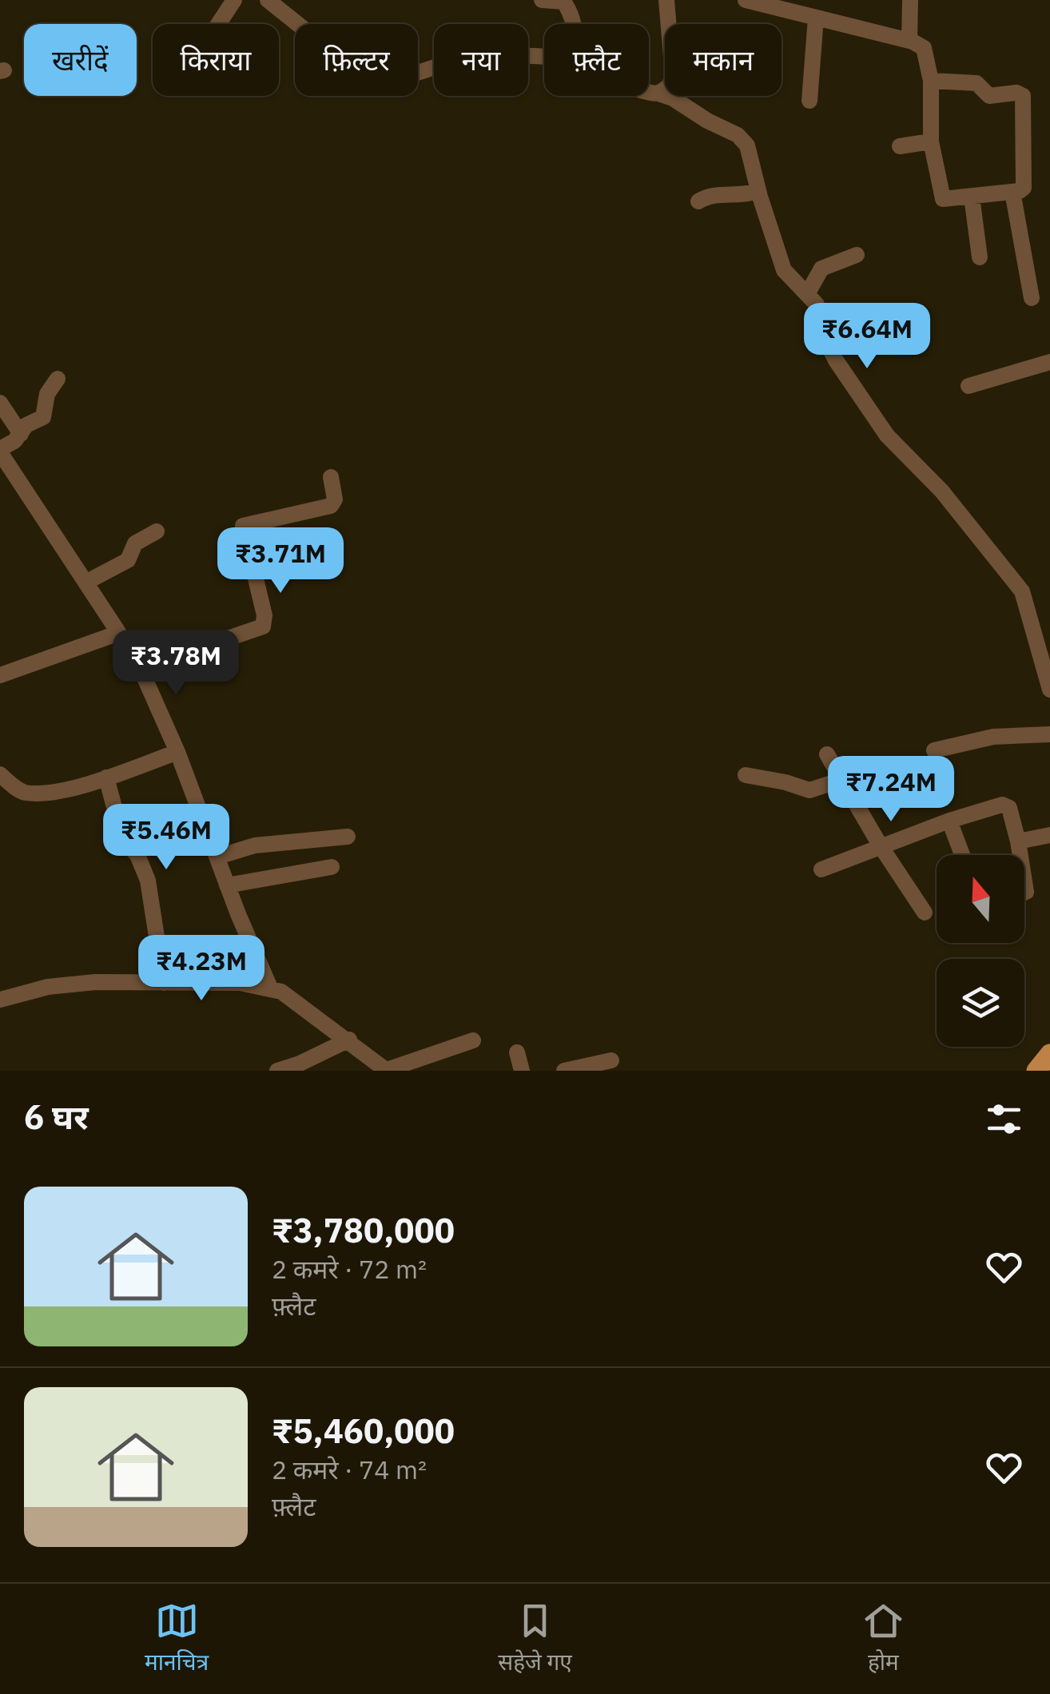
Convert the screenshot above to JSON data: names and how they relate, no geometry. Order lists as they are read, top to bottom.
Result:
{
  "north": "top",
  "page": {
    "chip": [
      "खरीदें",
      "किराया",
      "फ़िल्टर",
      "नया",
      "फ़्लैट",
      "मकान"
    ],
    "price": [
      "₹6.64M",
      "₹3.71M",
      "₹3.78M",
      "₹7.24M",
      "₹5.46M",
      "₹4.23M"
    ],
    "heading": "6 घर",
    "list": [
      {
        "name": "₹3,780,000",
        "note": "2 कमरे · 72 m² · फ़्लैट"
      },
      {
        "name": "₹5,460,000",
        "note": "2 कमरे · 74 m² · फ़्लैट"
      }
    ],
    "tabs": ["मानचित्र", "सहेजे गए", "होम"]
  }
}
